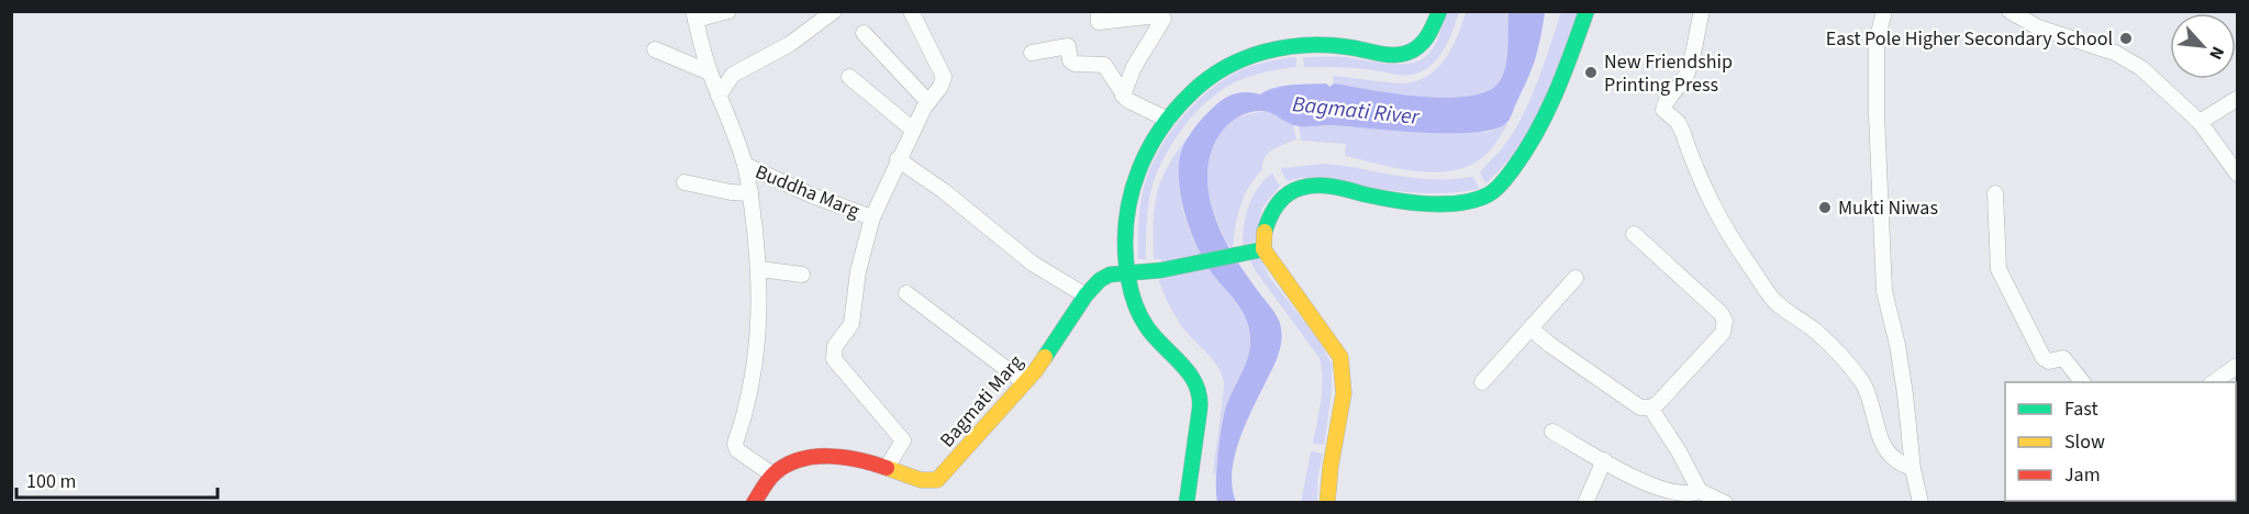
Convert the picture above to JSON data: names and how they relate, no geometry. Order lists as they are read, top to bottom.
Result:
{
  "streets": {
    "main road": ["Bagmati Marg"],
    "street": ["Buddha Marg"]
  },
  "water": ["Bagmati River"],
  "places": ["East Pole Higher Secondary School", "New Friendship Printing Press", "Mukti Niwas"],
  "legend": ["Fast", "Slow", "Jam"],
  "scale_bar": "100 m",
  "north": "bottom right"
}
